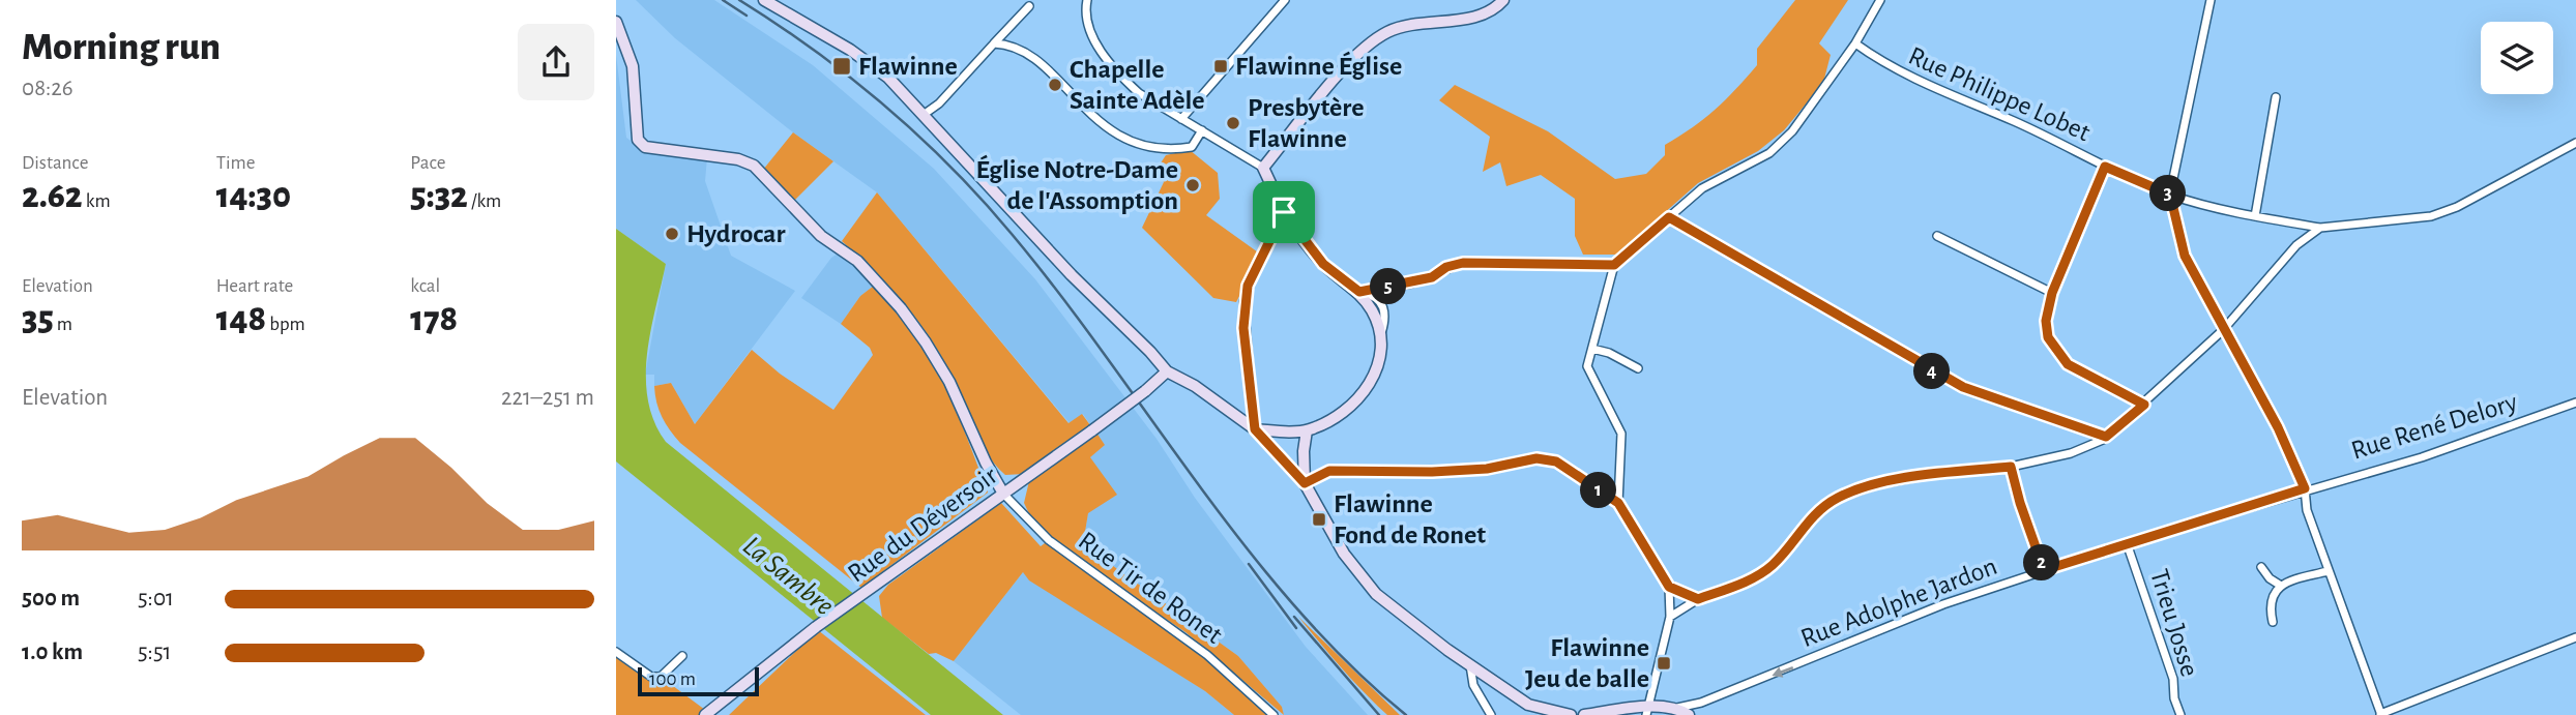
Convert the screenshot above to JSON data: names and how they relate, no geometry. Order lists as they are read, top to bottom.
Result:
{
  "streets": {
    "street": [
      "Rue Philippe Lobet",
      "Rue René Delory",
      "Rue du Déversoir",
      "Rue Tir de Ronet",
      "Rue Adolphe Jardon",
      "Trieu Josse"
    ]
  },
  "crossings": [
    ["Rue René Delory", "Rue Adolphe Jardon"],
    ["Rue du Déversoir", "Rue Tir de Ronet"],
    ["Rue Adolphe Jardon", "Trieu Josse"]
  ],
  "one_way": ["Rue Adolphe Jardon"],
  "water": ["La Sambre"],
  "places": {
    "transit": [
      "Flawinne",
      "Flawinne Église",
      "Flawinne Fond de Ronet",
      "Flawinne Jeu de balle"
    ],
    "other": [
      "Chapelle Sainte Adèle",
      "Presbytère Flawinne",
      "Église Notre-Dame de l'Assomption",
      "Hydrocar"
    ]
  },
  "scale_bar": "100 m",
  "page": {
    "heading": ["Morning run", "08:26"],
    "stats": [
      ["Distance", "2.62 km"],
      ["Time", "14:30"],
      ["Pace", "5:32 /km"],
      ["Elevation", "35 m"],
      ["Heart rate", "148 bpm"],
      ["kcal", "178"]
    ],
    "pins": [
      "3",
      "5",
      "4",
      "1",
      "2"
    ],
    "chart": ["Elevation", "221–251 m"],
    "list": [
      {
        "name": "500 m",
        "note": "5:01"
      },
      {
        "name": "1.0 km",
        "note": "5:51"
      }
    ],
    "scale": "100 m"
  }
}
